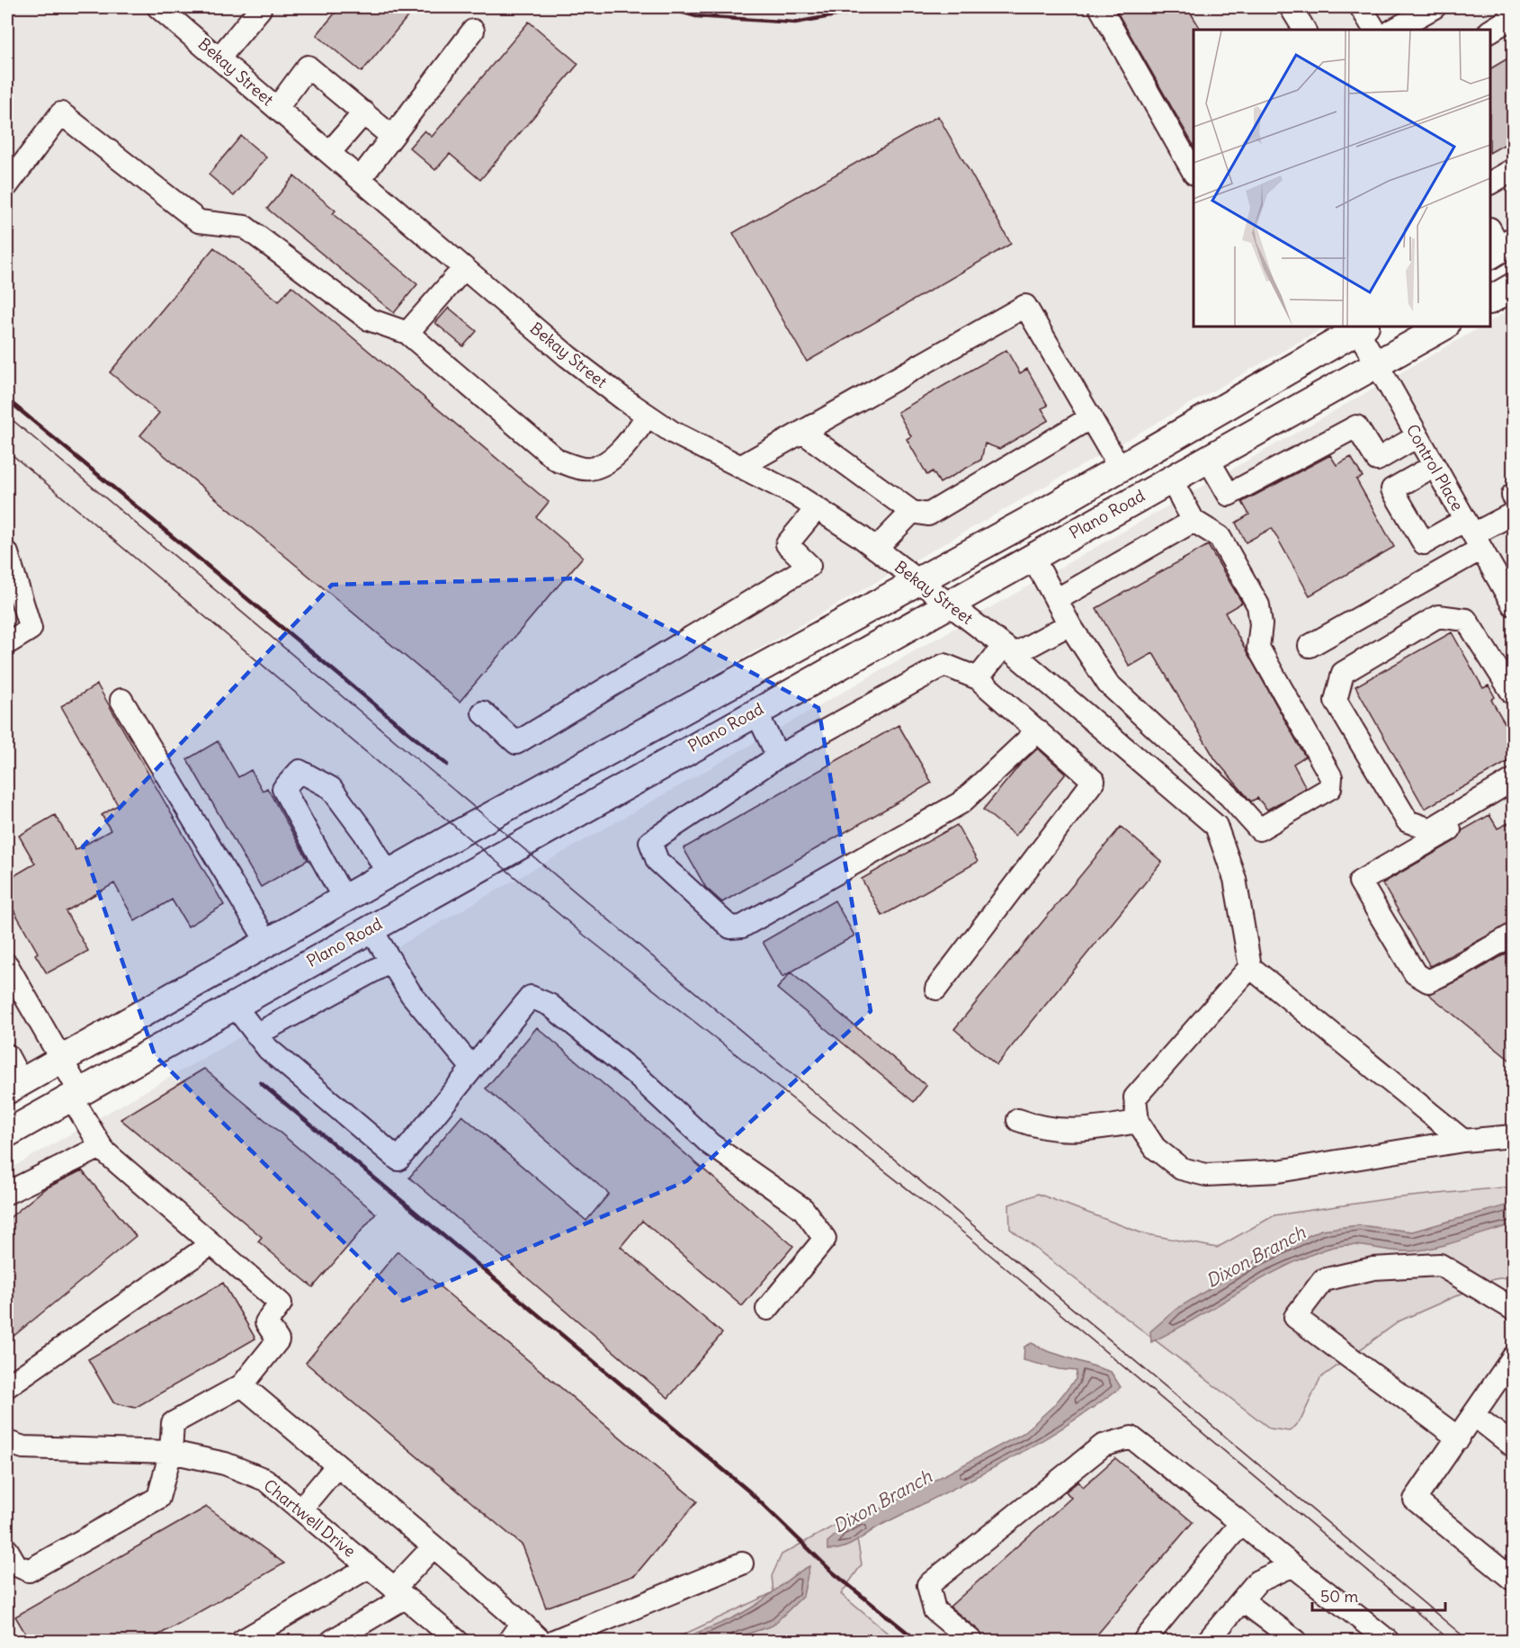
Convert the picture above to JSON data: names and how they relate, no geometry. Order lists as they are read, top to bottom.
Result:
{
  "streets": {
    "main road": ["Plano Road"],
    "street": ["Bekay Street", "Control Place", "Chartwell Drive"]
  },
  "crossings": [
    ["Bekay Street", "Plano Road"],
    ["Control Place", "Plano Road"]
  ],
  "water": ["Dixon Branch"],
  "scale_bar": "50 m"
}
